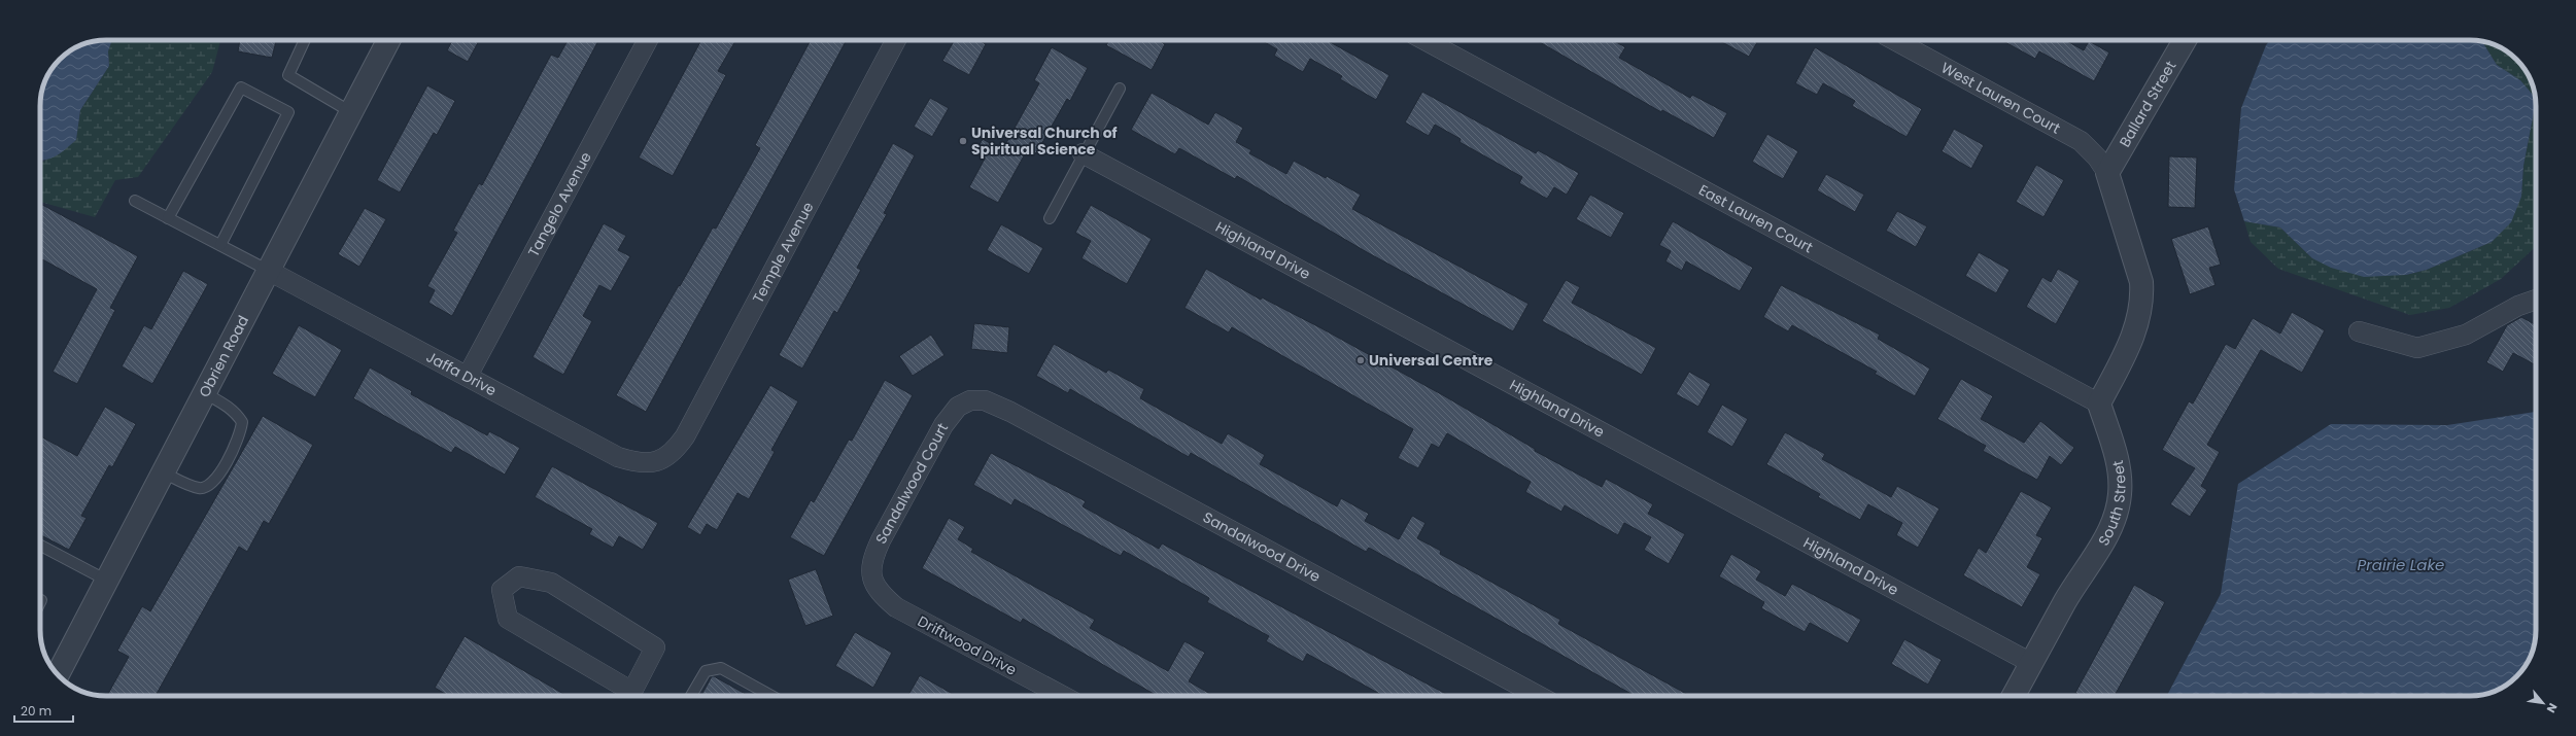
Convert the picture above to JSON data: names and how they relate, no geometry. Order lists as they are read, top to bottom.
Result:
{
  "streets": {
    "street": [
      "West Lauren Court",
      "Ballard Street",
      "Tangelo Avenue",
      "East Lauren Court",
      "Highland Drive",
      "Temple Avenue",
      "Obrien Road",
      "Jaffa Drive",
      "Sandalwood Court",
      "South Street",
      "Sandalwood Drive",
      "Driftwood Drive"
    ]
  },
  "crossings": [
    ["West Lauren Court", "Ballard Street"],
    ["Tangelo Avenue", "Jaffa Drive"],
    ["East Lauren Court", "South Street"],
    ["Highland Drive", "South Street"],
    ["Temple Avenue", "Jaffa Drive"],
    ["Obrien Road", "Jaffa Drive"],
    ["Sandalwood Court", "Sandalwood Drive"],
    ["Sandalwood Court", "Driftwood Drive"]
  ],
  "water": ["Prairie Lake"],
  "places": ["Universal Church of Spiritual Science", "Universal Centre"],
  "scale_bar": "20 m",
  "north": "bottom right"
}
